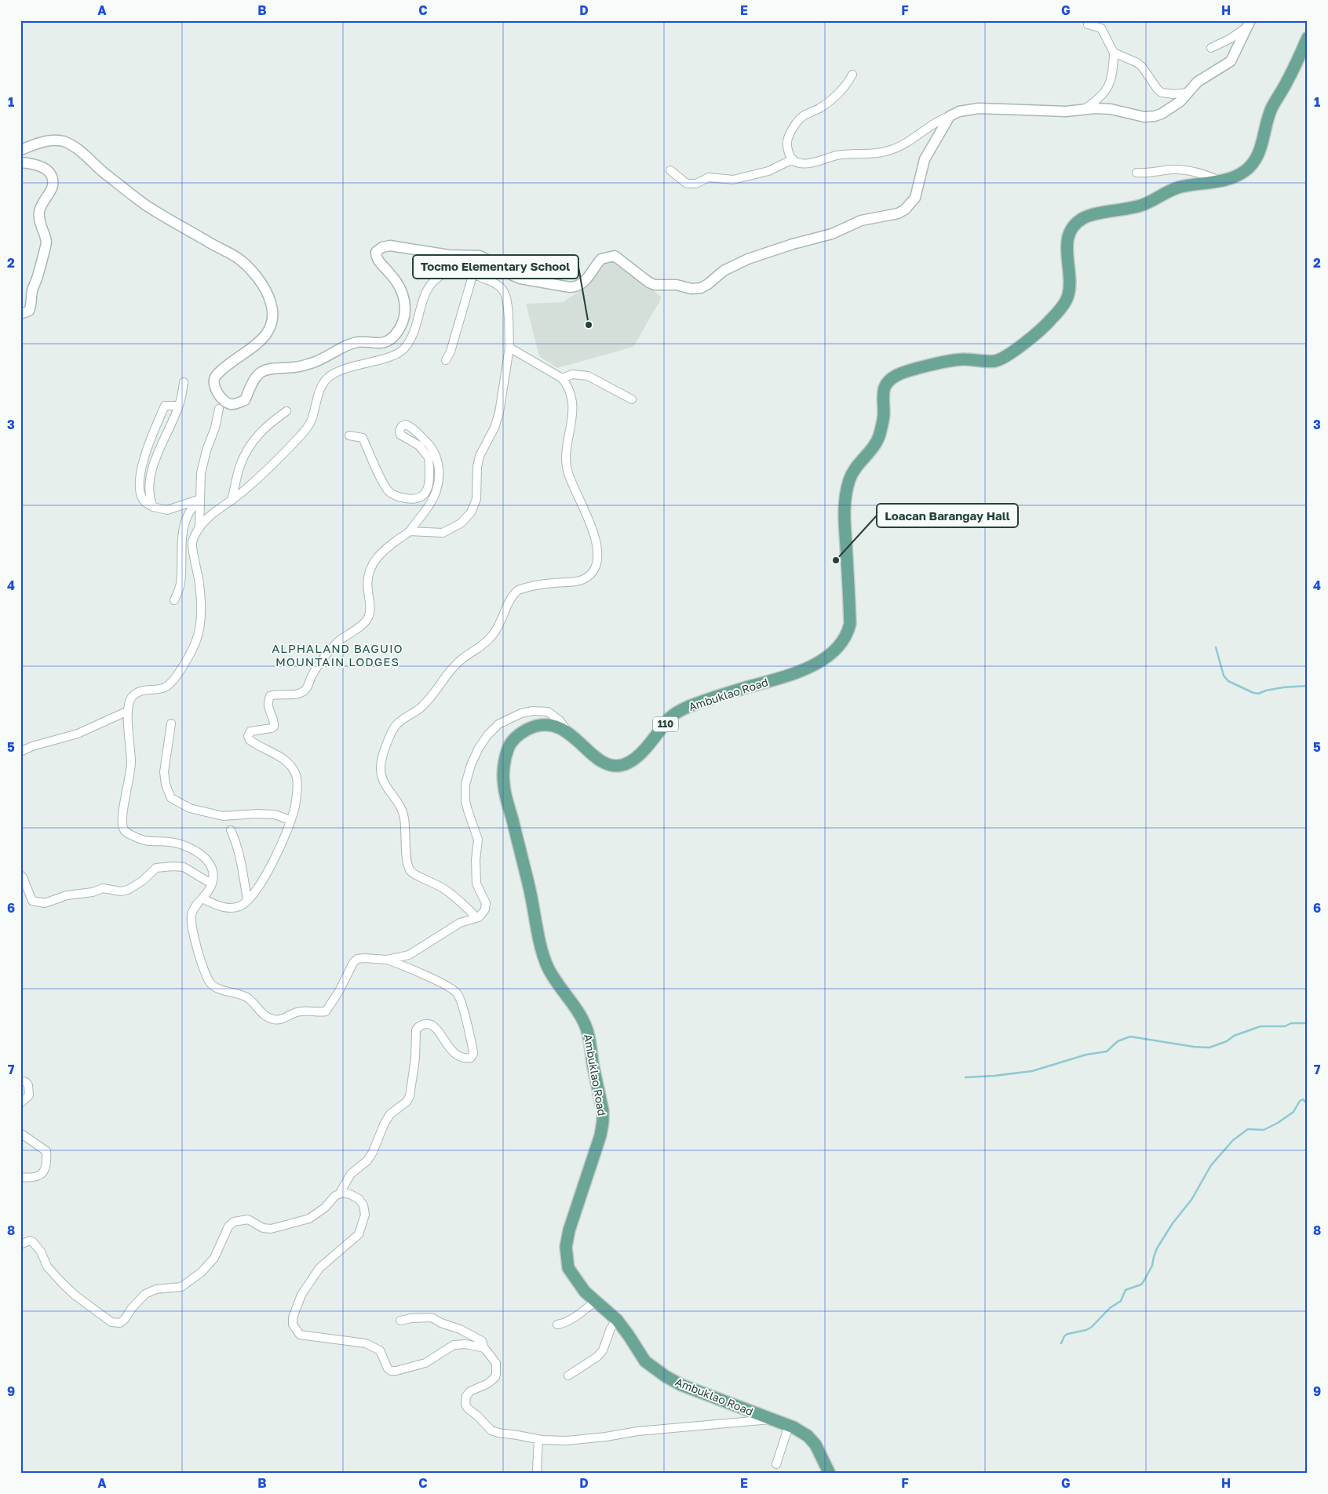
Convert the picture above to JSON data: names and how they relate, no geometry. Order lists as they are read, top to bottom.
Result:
{
  "streets": {
    "main road": ["Ambuklao Road", "110"]
  },
  "districts": ["ALPHALAND BAGUIO MOUNTAIN LODGES"],
  "places": ["Tocmo Elementary School", "Loacan Barangay Hall"],
  "grid": {
    "columns": [
      "A",
      "B",
      "C",
      "D",
      "E",
      "F",
      "G",
      "H"
    ],
    "rows": [
      "1",
      "2",
      "3",
      "4",
      "5",
      "6",
      "7",
      "8",
      "9"
    ]
  }
}
